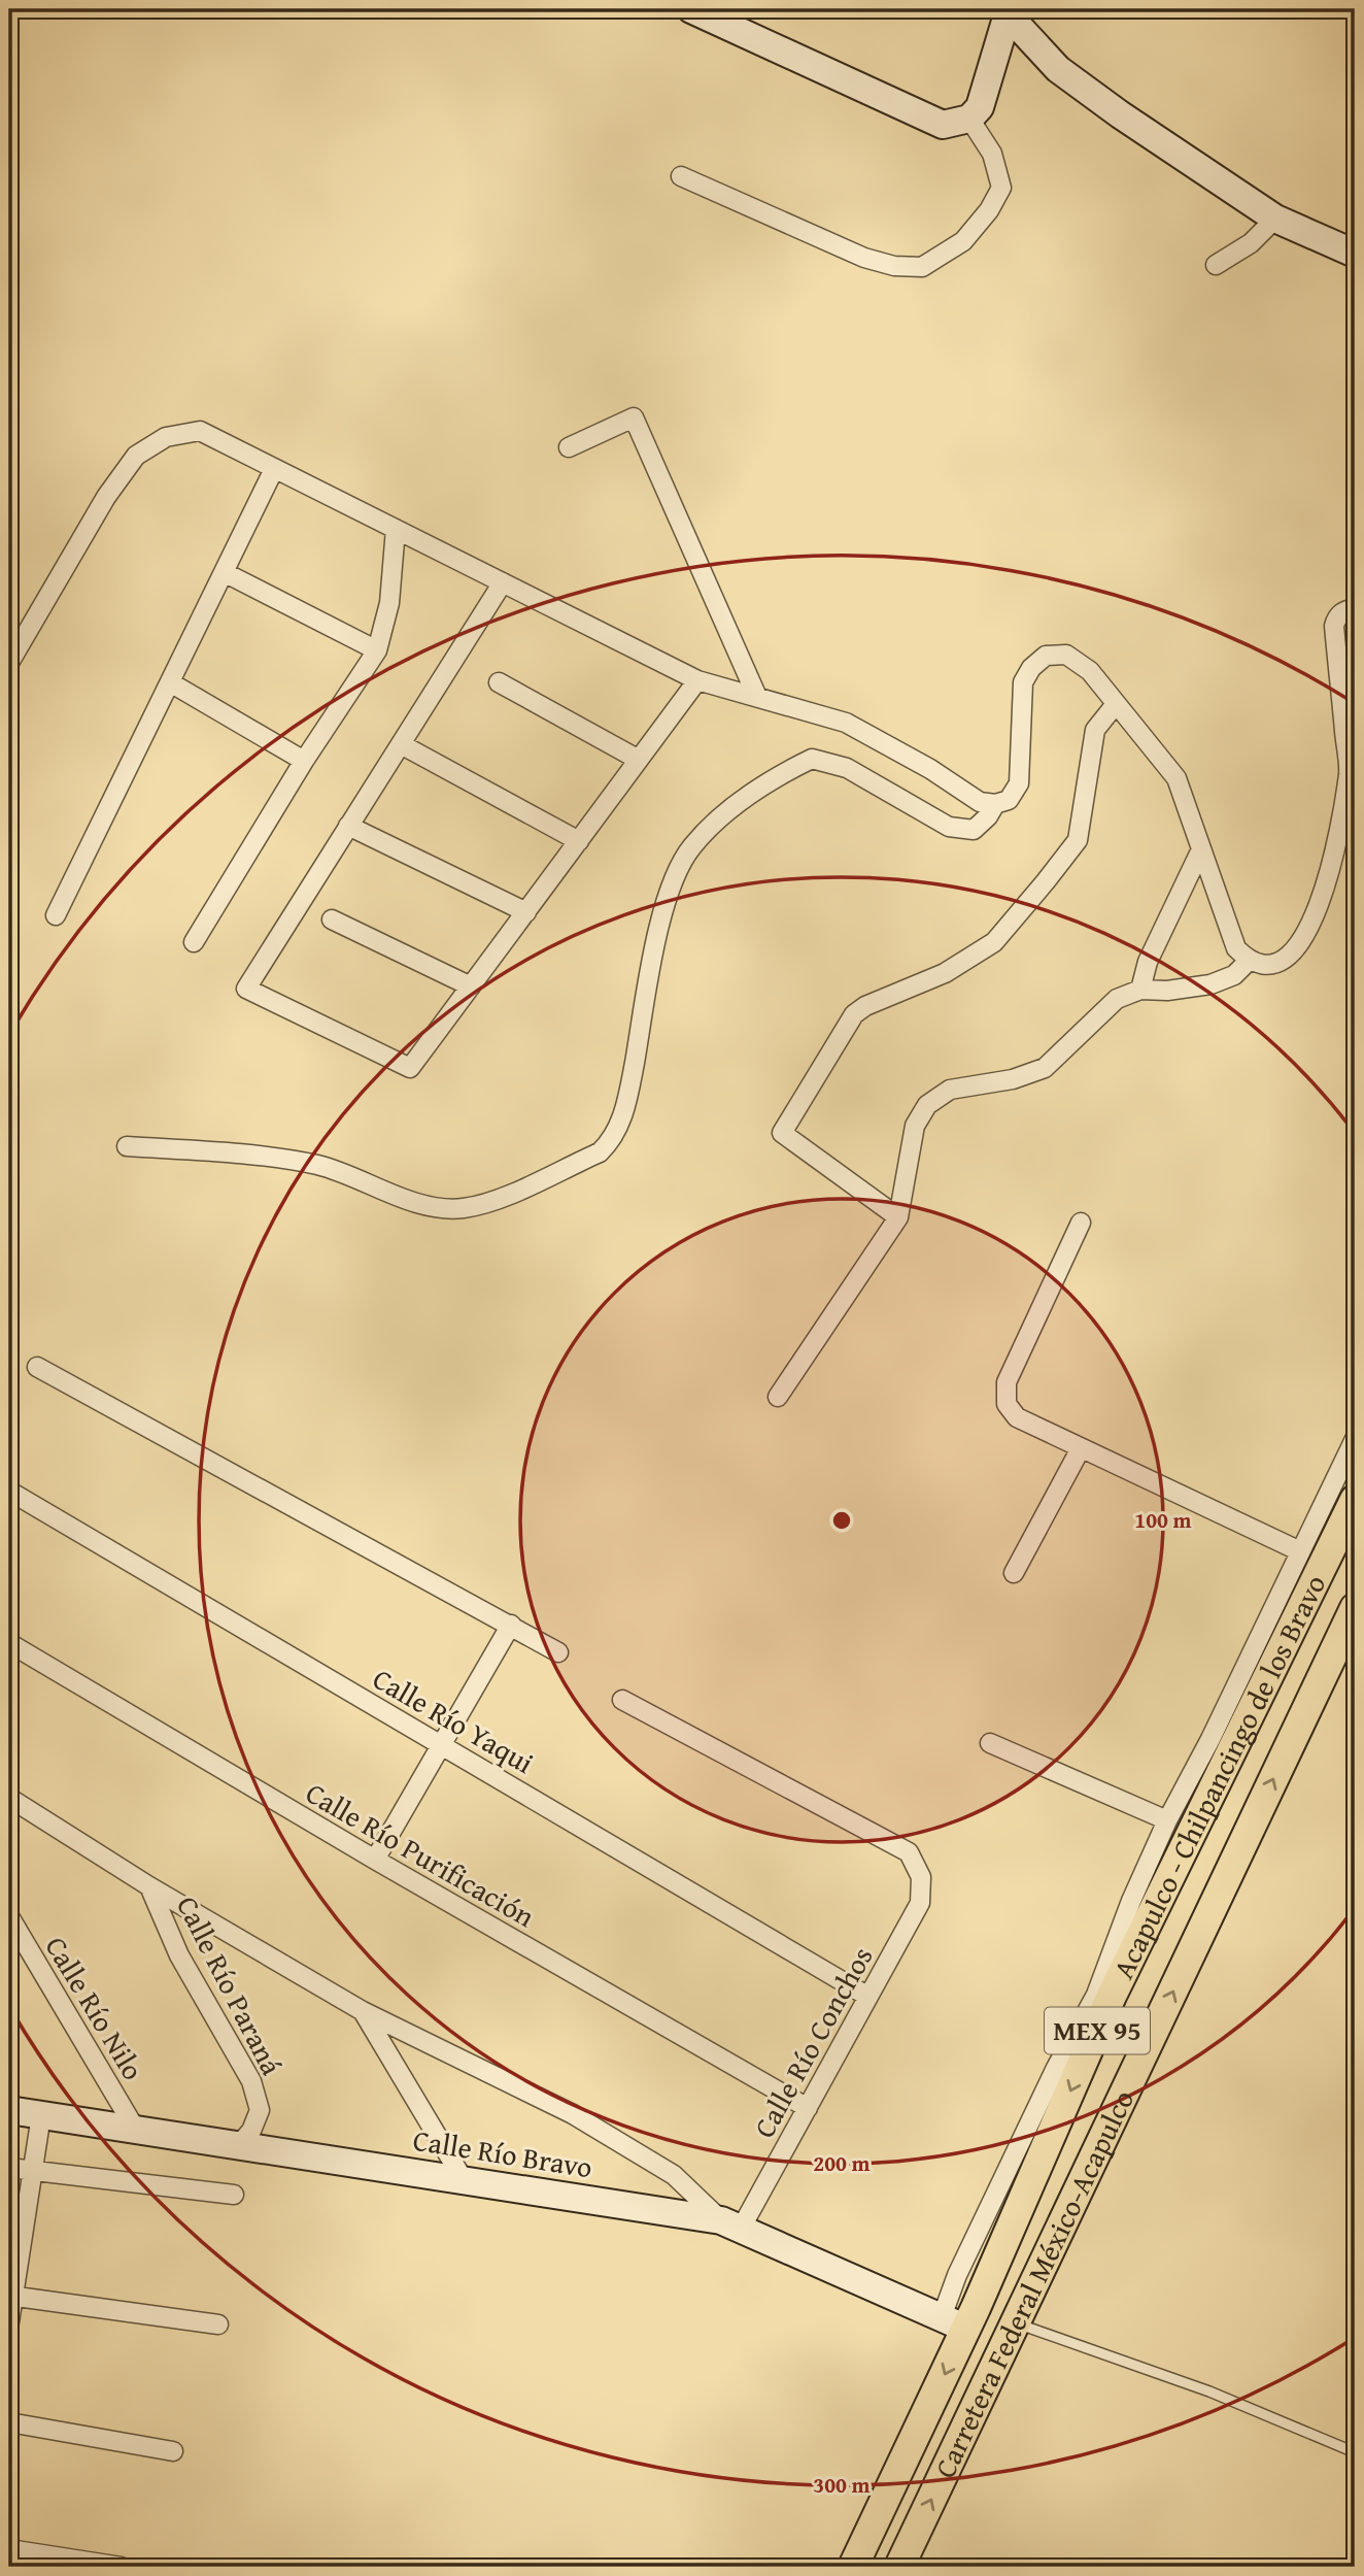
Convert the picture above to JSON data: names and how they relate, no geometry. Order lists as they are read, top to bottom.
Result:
{
  "streets": {
    "main road": ["Acapulco - Chilpancingo de los Bravo", "MEX 95", "Carretera Federal México-Acapulco"],
    "street": [
      "Calle Río Yaqui",
      "Calle Río Purificación",
      "Calle Río Paraná",
      "Calle Río Nilo",
      "Calle Río Conchos",
      "Calle Río Bravo"
    ]
  },
  "crossings": [
    ["Calle Río Yaqui", "Calle Río Conchos"],
    ["Acapulco - Chilpancingo de los Bravo", "Calle Río Bravo"],
    ["Calle Río Purificación", "Calle Río Conchos"],
    ["Calle Río Paraná", "Calle Río Bravo"],
    ["Calle Río Nilo", "Calle Río Bravo"],
    ["Calle Río Conchos", "Calle Río Bravo"]
  ],
  "one_way": ["Acapulco - Chilpancingo de los Bravo", "Carretera Federal México-Acapulco"],
  "rings": ["100 m", "200 m", "300 m"]
}
